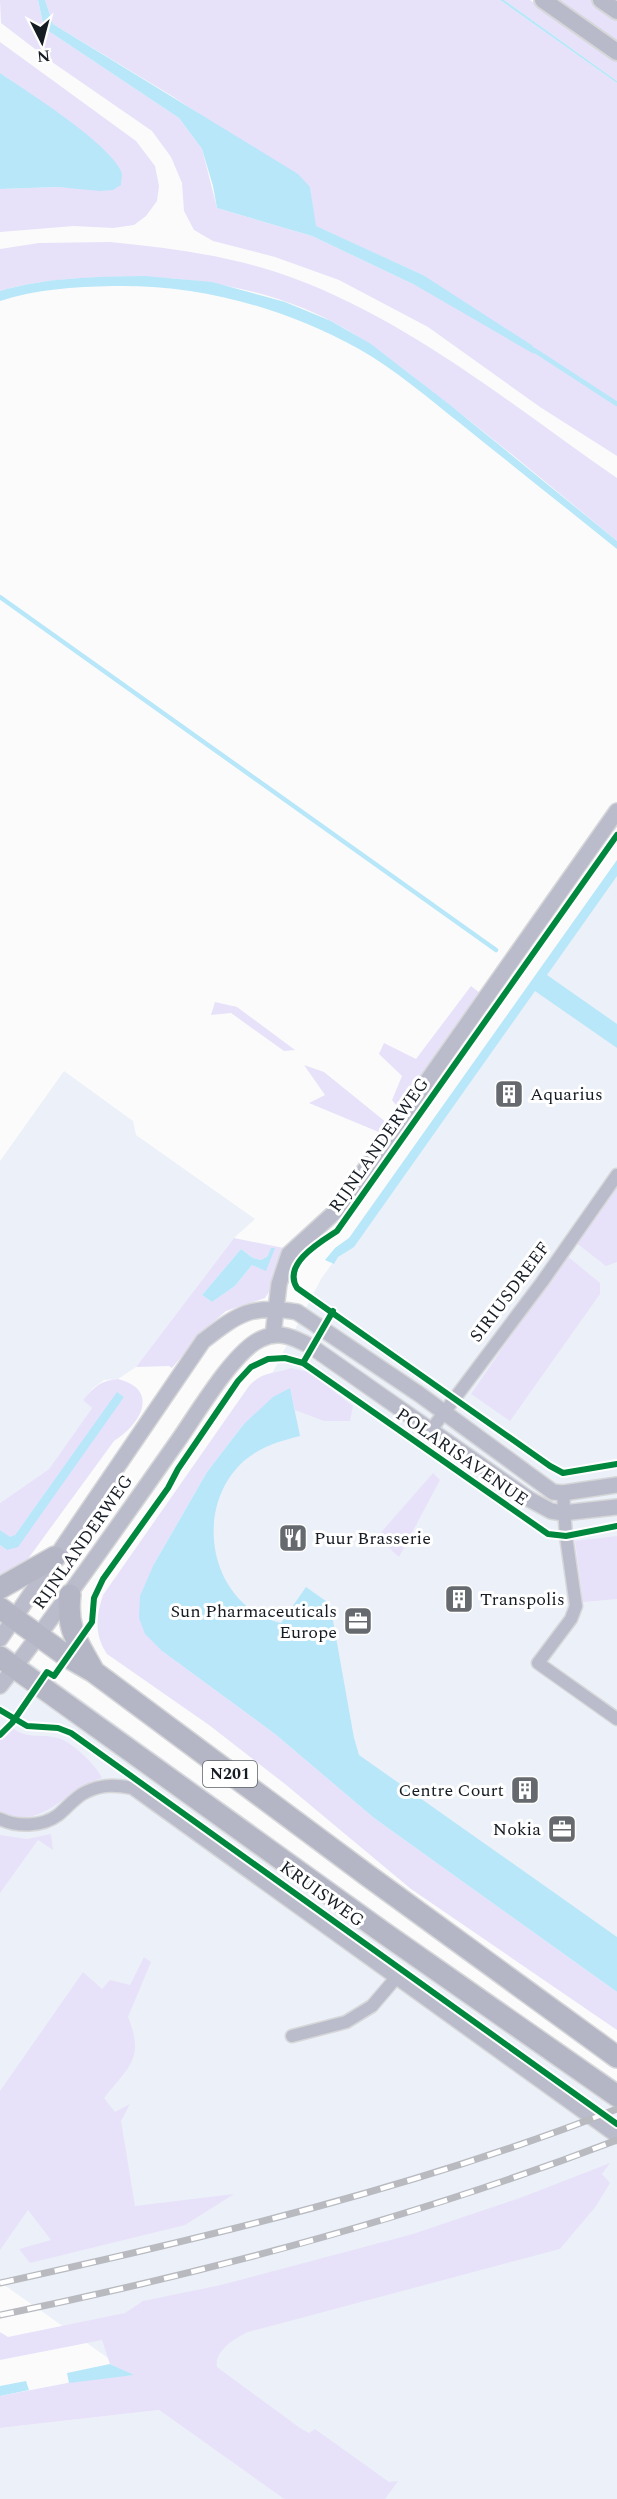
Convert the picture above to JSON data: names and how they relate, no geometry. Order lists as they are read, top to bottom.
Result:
{
  "streets": {
    "highway": ["N201", "KRUISWEG"],
    "street": ["RIJNLANDERWEG", "SIRIUSDREEF", "POLARISAVENUE"]
  },
  "crossings": [
    ["RIJNLANDERWEG", "POLARISAVENUE"],
    ["RIJNLANDERWEG", "N201"],
    ["RIJNLANDERWEG", "KRUISWEG"],
    ["SIRIUSDREEF", "POLARISAVENUE"]
  ],
  "places": {
    "building": ["Aquarius", "Transpolis", "Centre Court"],
    "restaurant": ["Puur Brasserie"],
    "office": ["Sun Pharmaceuticals Europe", "Nokia"]
  },
  "north": "bottom"
}
